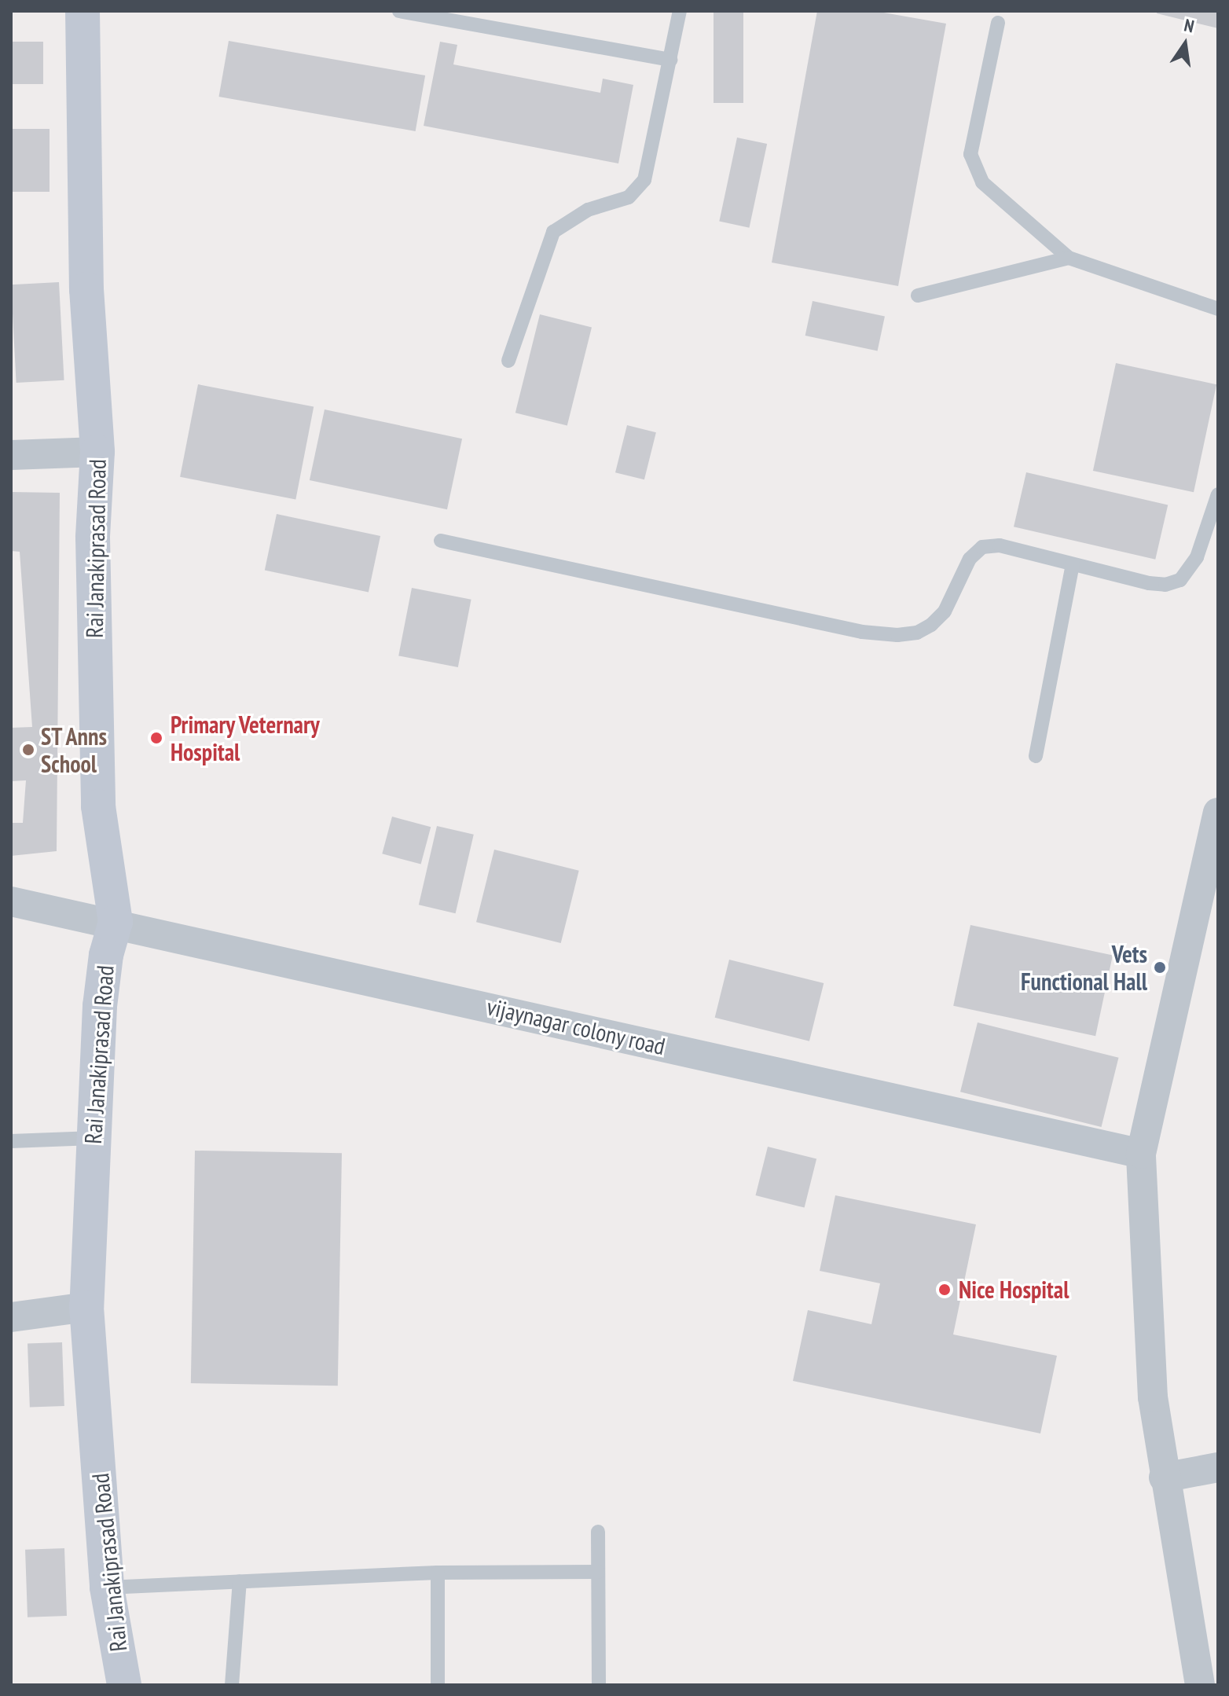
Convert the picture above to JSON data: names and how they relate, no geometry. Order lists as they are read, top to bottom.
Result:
{
  "streets": {
    "main road": ["Rai Janakiprasad Road"],
    "street": ["vijaynagar colony road"]
  },
  "crossings": [
    ["Rai Janakiprasad Road", "vijaynagar colony road"]
  ],
  "places": [
    "Primary Veternary Hospital",
    "ST Anns School",
    "Vets Functional Hall",
    "Nice Hospital"
  ],
  "north": "top"
}
